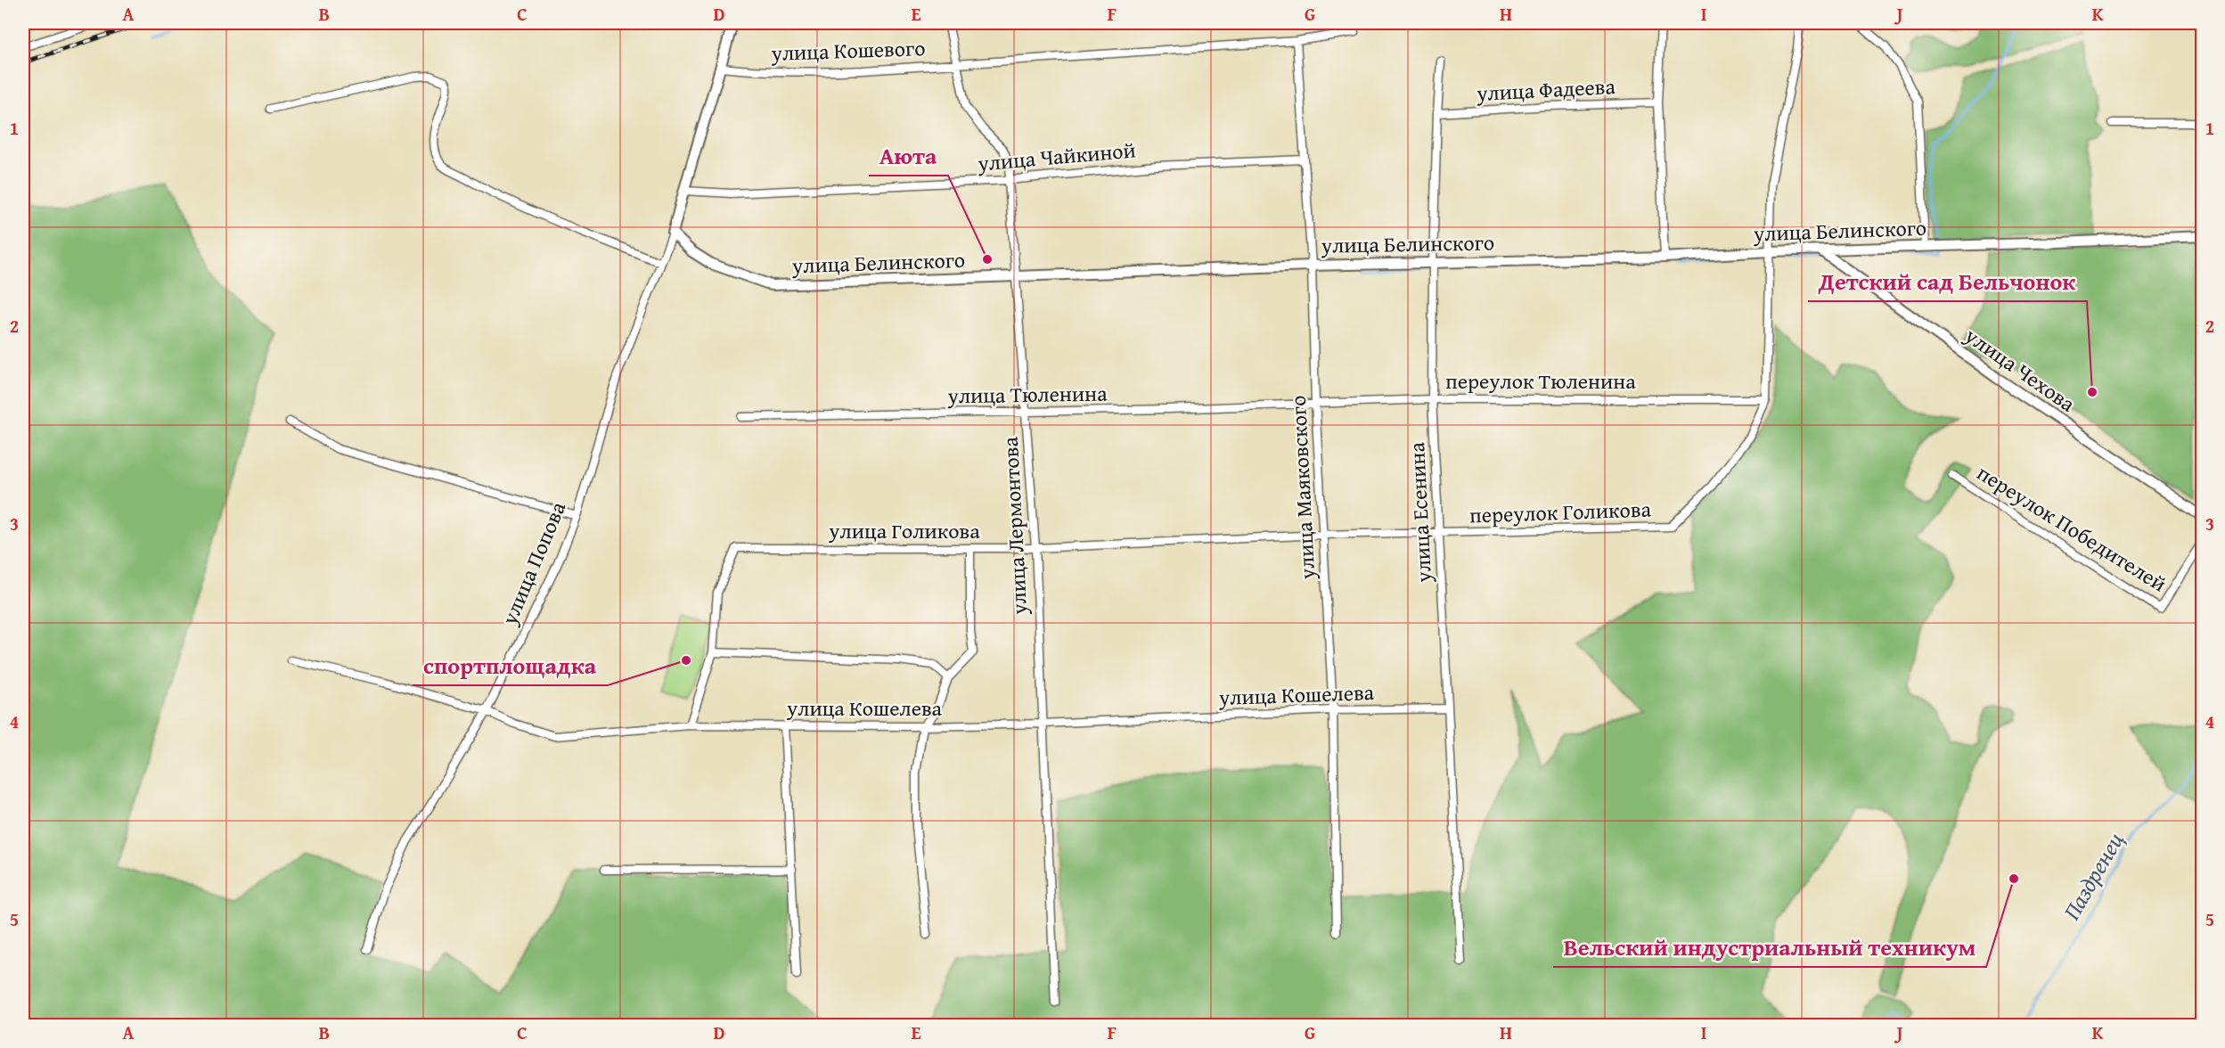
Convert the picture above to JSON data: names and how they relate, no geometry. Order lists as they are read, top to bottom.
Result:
{
  "streets": {
    "street": [
      "улица Кошевого",
      "улица Фадеева",
      "улица Чайкиной",
      "улица Белинского",
      "улица Чехова",
      "переулок Тюленина",
      "улица Тюленина",
      "улица Маяковского",
      "улица Есенина",
      "переулок Голикова",
      "улица Лермонтова",
      "переулок Победителей",
      "улица Голикова",
      "улица Попова",
      "улица Кошелева"
    ]
  },
  "crossings": [
    ["улица Кошевого", "улица Маяковского"],
    ["улица Кошевого", "улица Лермонтова"],
    ["улица Фадеева", "улица Есенина"],
    ["улица Чайкиной", "улица Маяковского"],
    ["улица Чайкиной", "улица Лермонтова"],
    ["улица Белинского", "улица Чехова"],
    ["улица Белинского", "улица Маяковского"],
    ["улица Белинского", "улица Есенина"],
    ["улица Белинского", "улица Лермонтова"],
    ["улица Белинского", "улица Попова"],
    ["переулок Тюленина", "улица Тюленина"],
    ["переулок Тюленина", "улица Маяковского"],
    ["переулок Тюленина", "улица Есенина"],
    ["переулок Тюленина", "переулок Голикова"],
    ["улица Тюленина", "улица Маяковского"],
    ["улица Тюленина", "улица Лермонтова"],
    ["улица Маяковского", "переулок Голикова"],
    ["улица Маяковского", "улица Голикова"],
    ["улица Маяковского", "улица Кошелева"],
    ["улица Есенина", "переулок Голикова"],
    ["улица Есенина", "улица Кошелева"],
    ["переулок Голикова", "улица Голикова"],
    ["улица Лермонтова", "улица Голикова"],
    ["улица Лермонтова", "улица Кошелева"],
    ["улица Голикова", "улица Кошелева"],
    ["улица Попова", "улица Кошелева"]
  ],
  "water": ["Паздренец"],
  "places": [
    "Аюта",
    "Детский сад Бельчонок",
    "спортплощадка",
    "Вельский индустриальный техникум"
  ],
  "grid": {
    "columns": [
      "A",
      "B",
      "C",
      "D",
      "E",
      "F",
      "G",
      "H",
      "I",
      "J",
      "K"
    ],
    "rows": [
      "1",
      "2",
      "3",
      "4",
      "5"
    ]
  }
}
